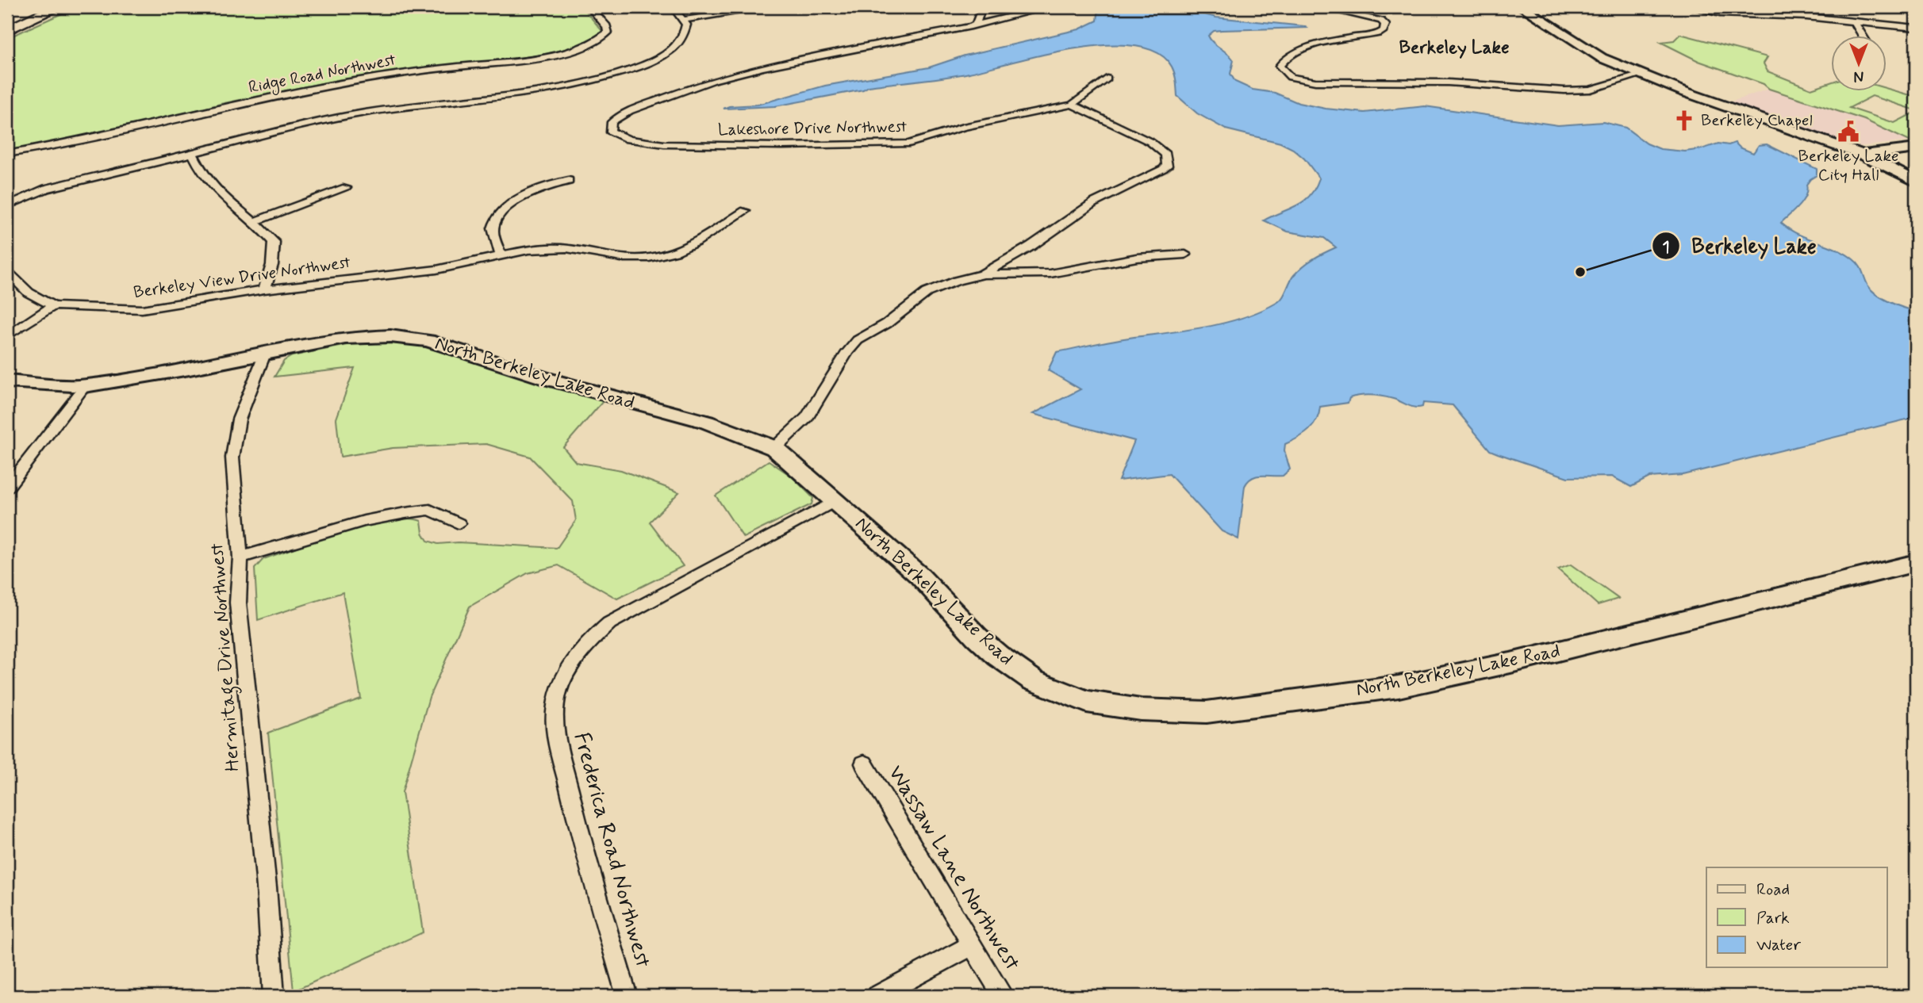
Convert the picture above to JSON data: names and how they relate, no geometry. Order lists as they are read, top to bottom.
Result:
{
  "streets": {
    "street": [
      "Ridge Road Northwest",
      "Lakeshore Drive Northwest",
      "Berkeley View Drive Northwest",
      "North Berkeley Lake Road",
      "Hermitage Drive Northwest",
      "Frederica Road Northwest",
      "Wassaw Lane Northwest"
    ]
  },
  "crossings": [
    ["North Berkeley Lake Road", "Hermitage Drive Northwest"],
    ["North Berkeley Lake Road", "Frederica Road Northwest"]
  ],
  "districts": ["Berkeley Lake"],
  "places": {
    "church": ["Berkeley Chapel"],
    "public building": ["Berkeley Lake City Hall"],
    "other": ["Berkeley Lake"]
  },
  "legend": ["Road", "Park", "Water"],
  "north": "bottom"
}
